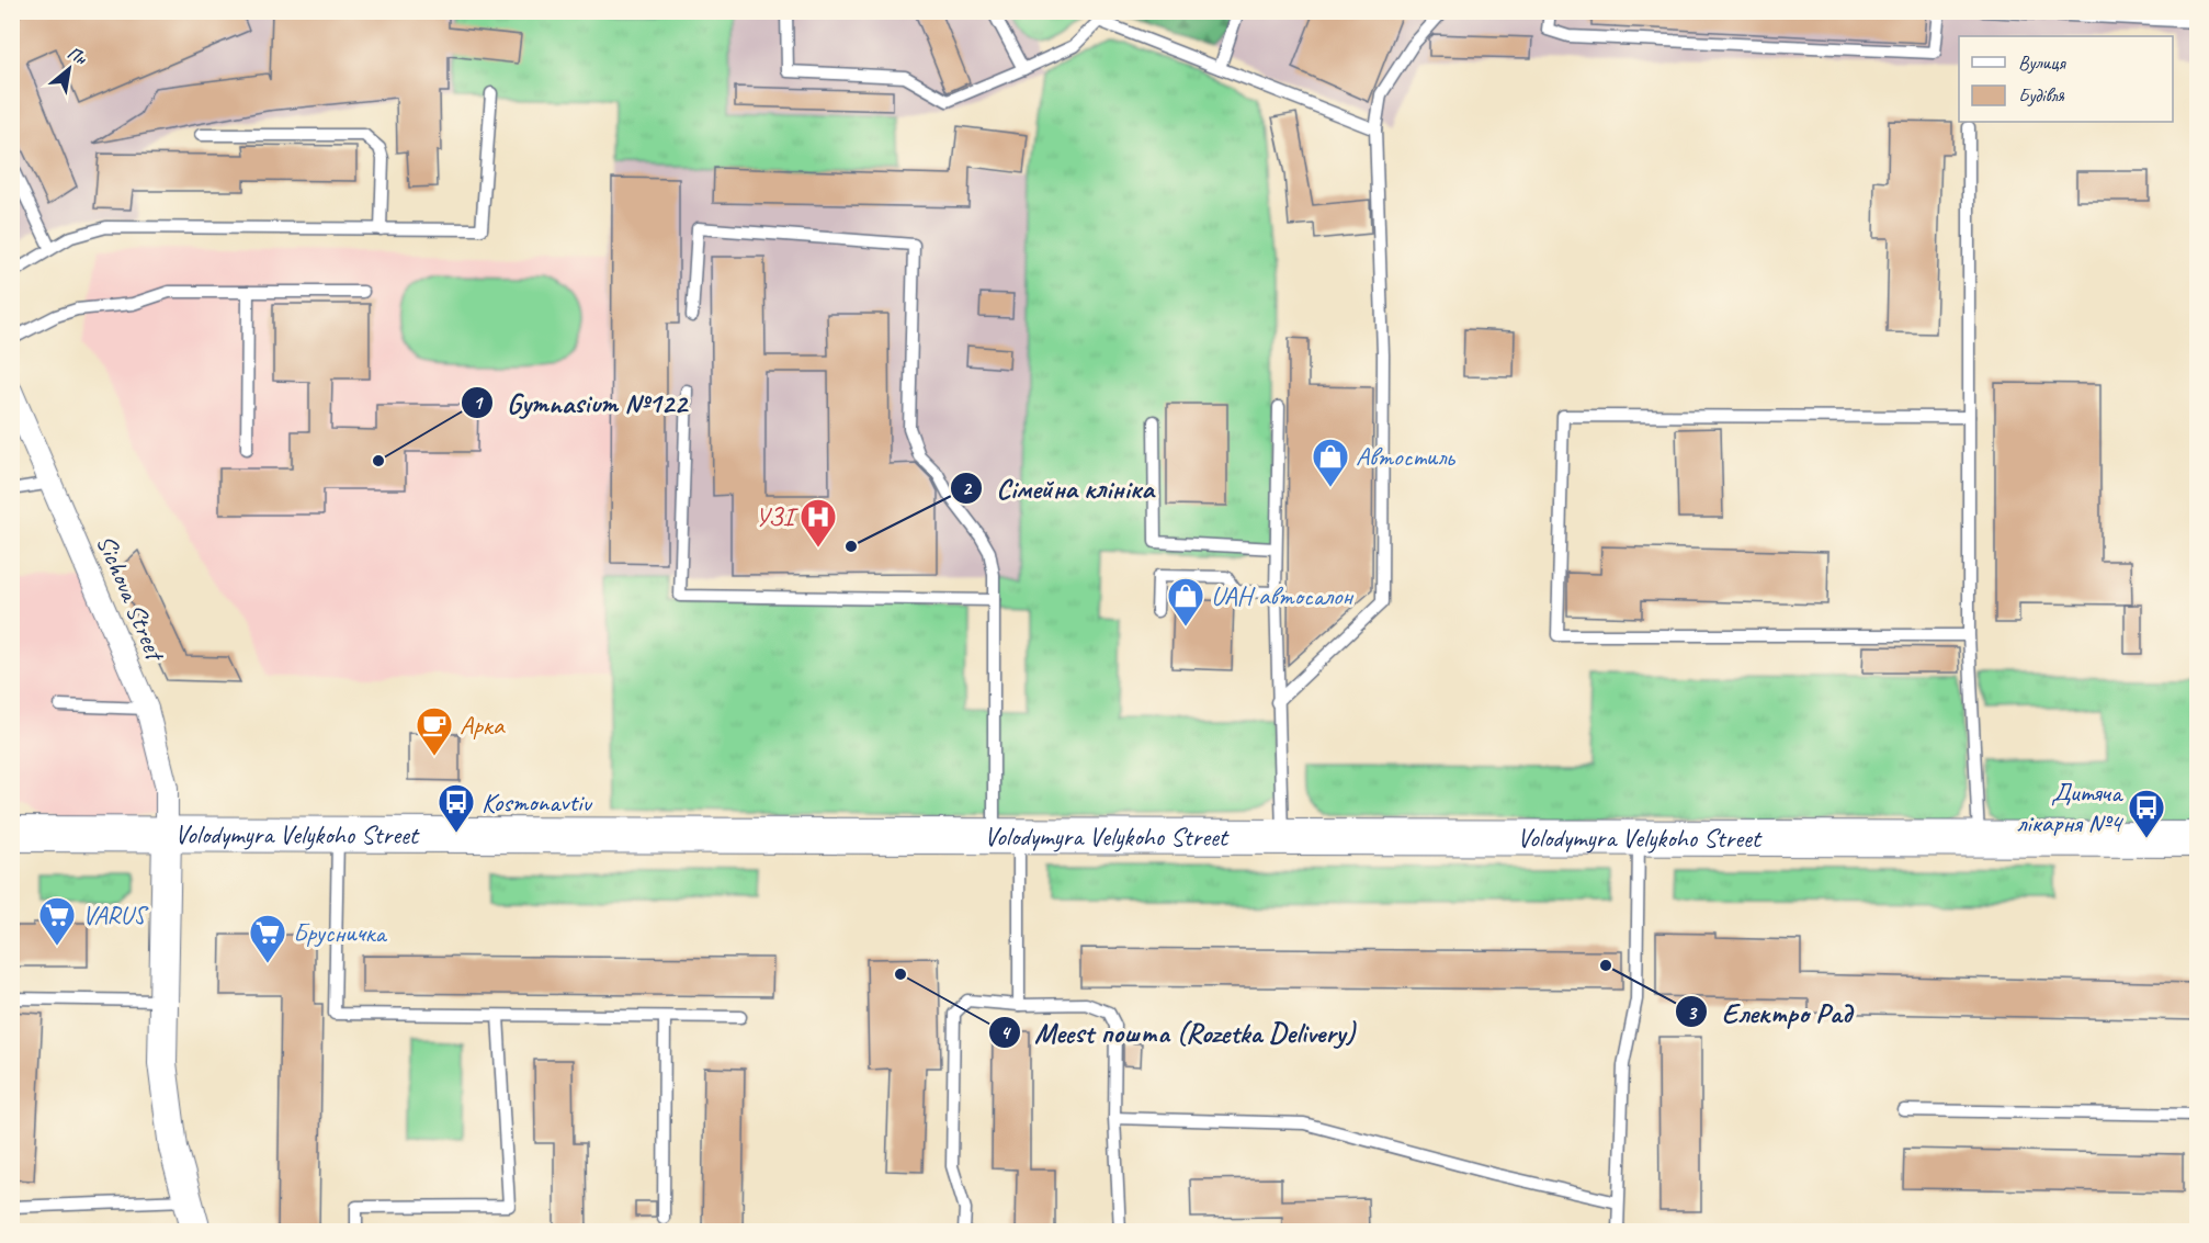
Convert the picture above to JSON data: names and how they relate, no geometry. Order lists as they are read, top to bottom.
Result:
{
  "streets": {
    "main road": ["Volodymyra Velykoho Street"],
    "street": ["Sichova Street"]
  },
  "crossings": [
    ["Sichova Street", "Volodymyra Velykoho Street"]
  ],
  "places": {
    "other": [
      "Gymnasium №122",
      "Сімейна клініка",
      "Електро Рад",
      "Meest пошта (Rozetka Delivery)"
    ],
    "shop": ["Автостиль", "UAH автосалон"],
    "hospital": ["УЗІ"],
    "cafe": ["Арка"],
    "bus stop": ["Kosmonavtiv", "Дитяча лікарня №4"],
    "supermarket": ["VARUS", "Брусничка"]
  },
  "legend": ["Вулиця", "Будівля"],
  "north": "top right"
}
